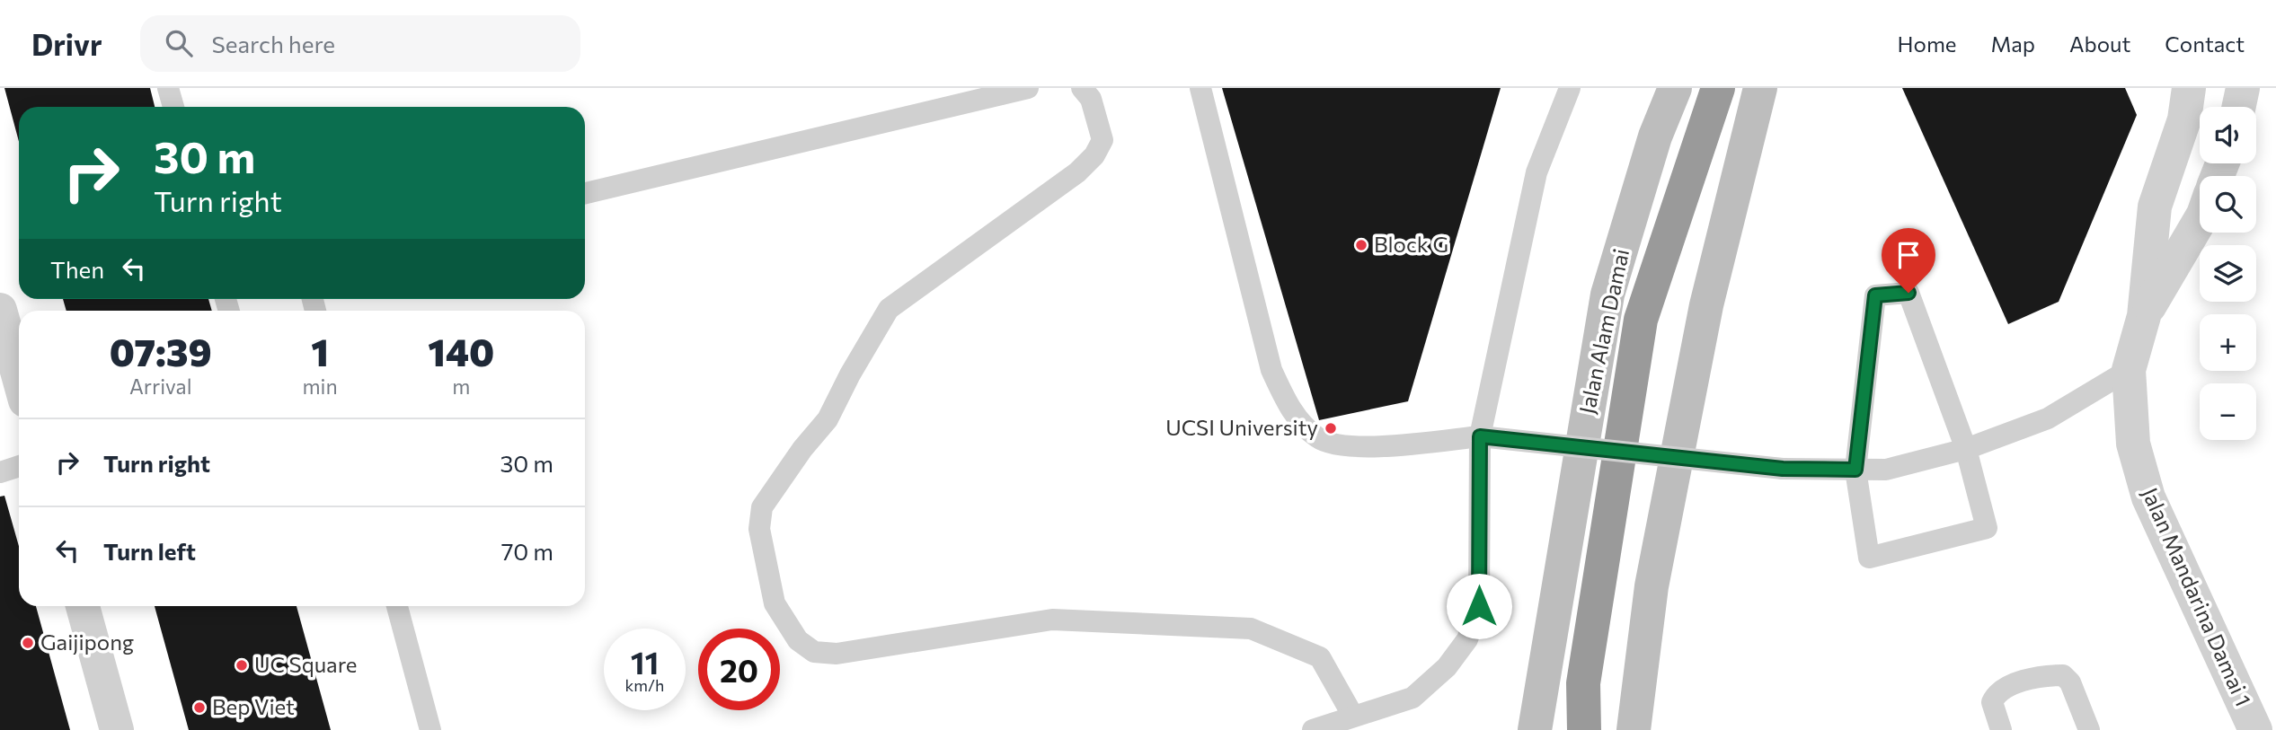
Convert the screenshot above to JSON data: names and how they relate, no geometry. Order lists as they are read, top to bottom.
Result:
{
  "streets": {
    "main road": ["Jalan Alam Damai"],
    "street": ["Jalan Mandarina Damai 1"]
  },
  "places": [
    "Block G",
    "UCSI University",
    "Gaijipong",
    "UC Square",
    "Bep Viet"
  ],
  "page": {
    "header": "Drivr",
    "search": "Search here",
    "nav": [
      "Home",
      "Map",
      "About",
      "Contact"
    ],
    "map_buttons": ["+", "−"],
    "turn": ["30 m", "Turn right"],
    "then": "Then",
    "eta": [
      "07:39",
      "Arrival",
      "1",
      "min",
      "140",
      "m"
    ],
    "list": [
      {
        "name": "Turn right",
        "value": "30 m"
      },
      {
        "name": "Turn left",
        "value": "70 m"
      }
    ],
    "speed": "11 km/h",
    "limit": "20"
  }
}
